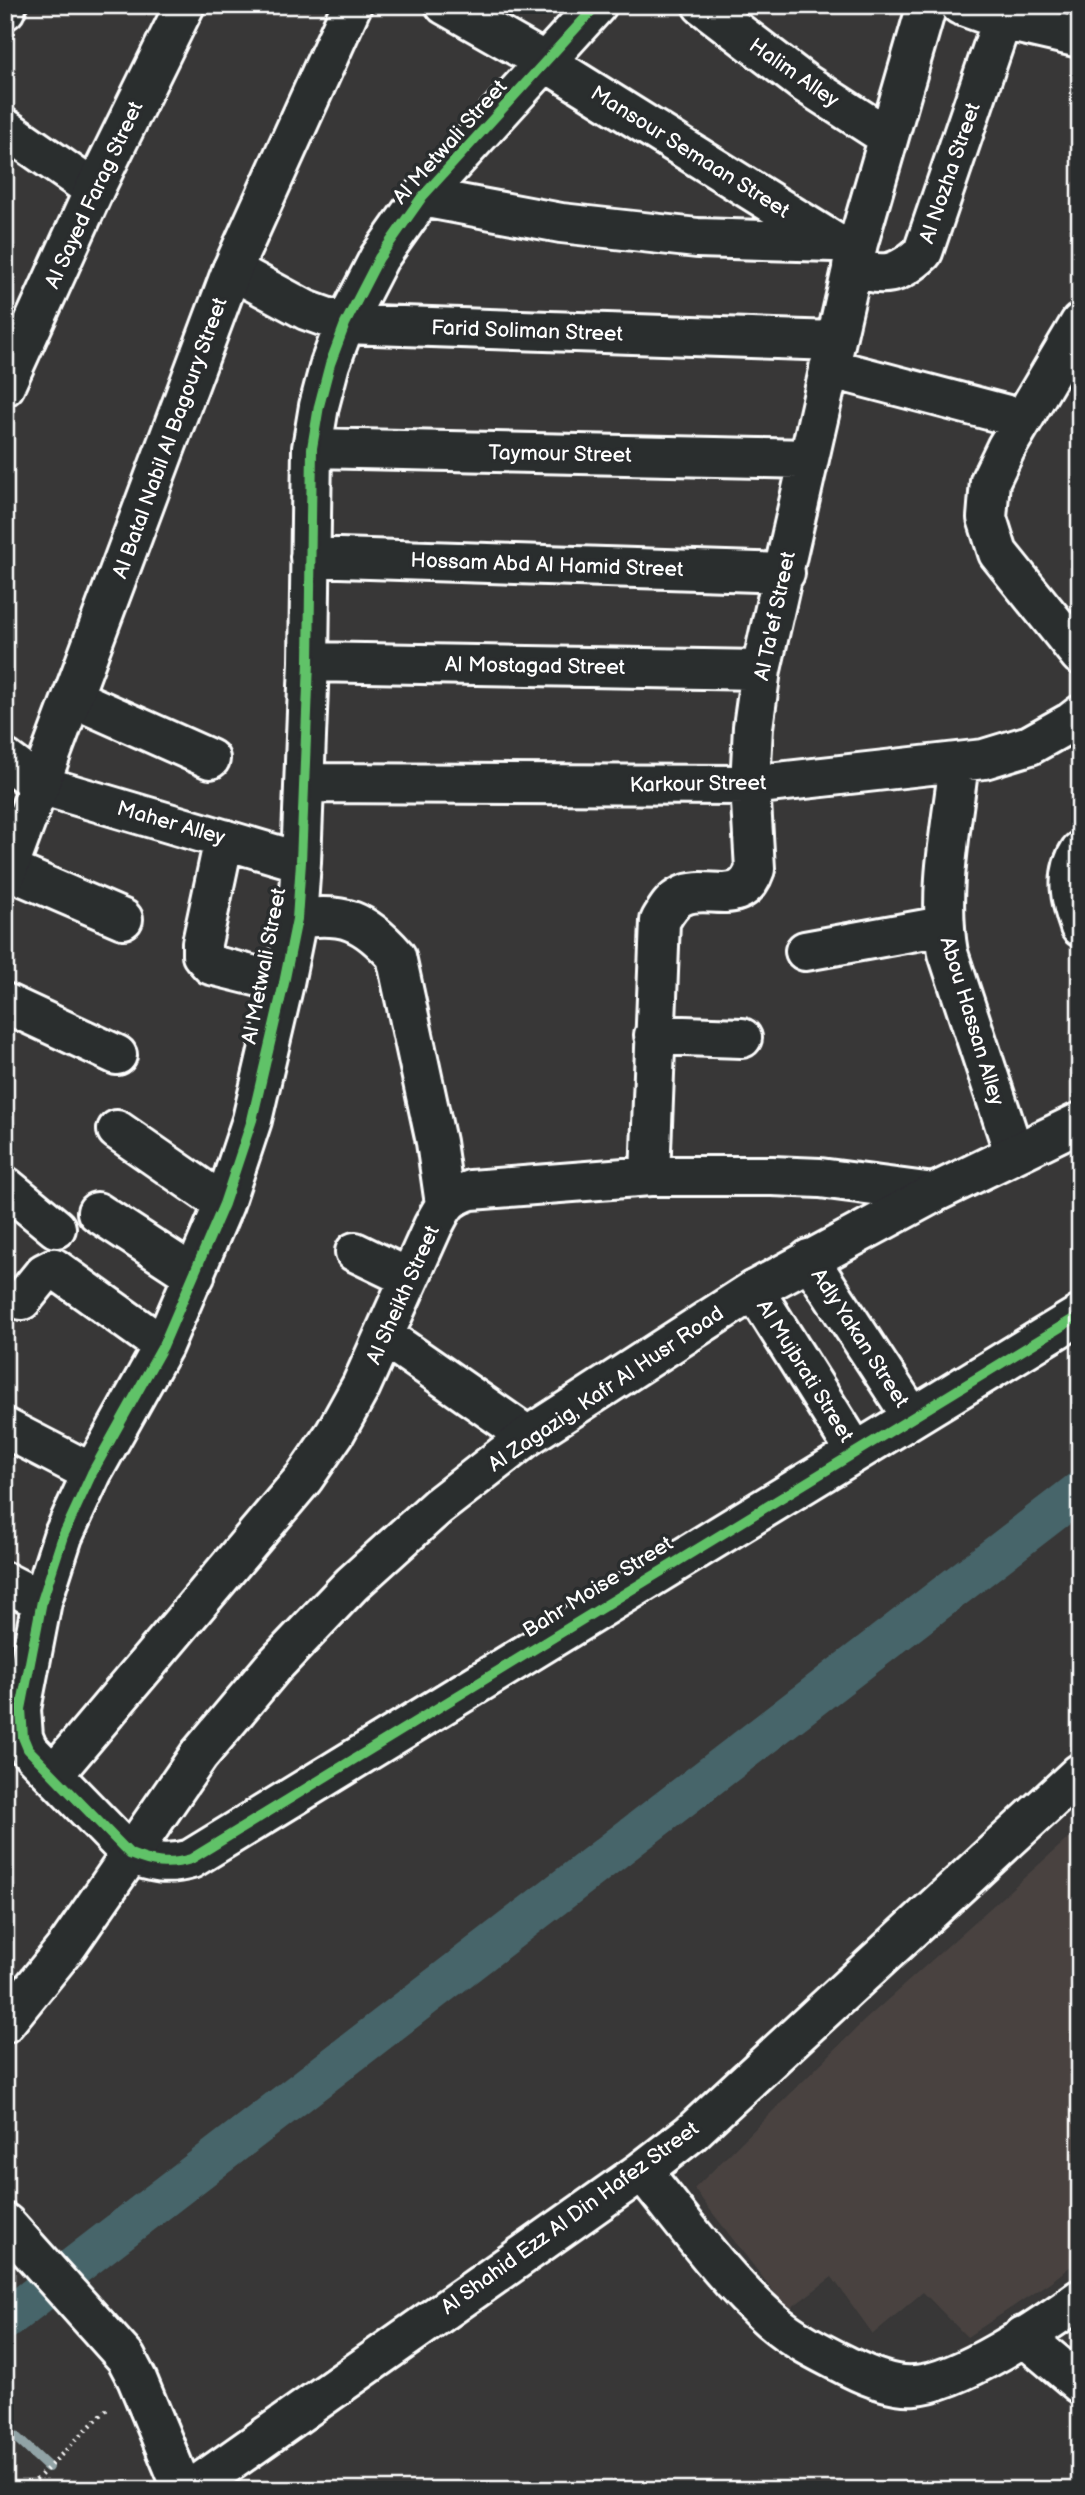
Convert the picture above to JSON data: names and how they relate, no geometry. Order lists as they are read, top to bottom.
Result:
{
  "streets": {
    "street": [
      "Halim Alley",
      "Al Metwali Street",
      "Mansour Semaan Street",
      "Al Nozha Street",
      "Al Sayed Farag Street",
      "Farid Soliman Street",
      "Al Batal Nabil Al Bagoury Street",
      "Taymour Street",
      "Hossam Abd Al Hamid Street",
      "Al Ta'ef Street",
      "Al Mostagad Street",
      "Karkour Street",
      "Maher Alley",
      "Abou Hassan Alley",
      "Al Sheikh Street",
      "Adly Yakan Street",
      "Al Mujbrati Street",
      "Al Zagazig, Kafr Al Husr Road",
      "Bahr Moise Street",
      "Al Shahid Ezz Al Din Hafez Street"
    ]
  },
  "crossings": [
    ["Halim Alley", "Al Ta'ef Street"],
    ["Al Metwali Street", "Mansour Semaan Street"],
    ["Al Metwali Street", "Farid Soliman Street"],
    ["Al Metwali Street", "Taymour Street"],
    ["Al Metwali Street", "Hossam Abd Al Hamid Street"],
    ["Al Metwali Street", "Al Mostagad Street"],
    ["Al Metwali Street", "Karkour Street"],
    ["Al Metwali Street", "Maher Alley"],
    ["Al Metwali Street", "Al Sheikh Street"],
    ["Al Metwali Street", "Al Zagazig, Kafr Al Husr Road"],
    ["Al Metwali Street", "Bahr Moise Street"],
    ["Mansour Semaan Street", "Al Nozha Street"],
    ["Mansour Semaan Street", "Al Ta'ef Street"],
    ["Al Nozha Street", "Al Ta'ef Street"],
    ["Farid Soliman Street", "Al Batal Nabil Al Bagoury Street"],
    ["Farid Soliman Street", "Al Ta'ef Street"],
    ["Al Batal Nabil Al Bagoury Street", "Maher Alley"],
    ["Taymour Street", "Al Ta'ef Street"],
    ["Hossam Abd Al Hamid Street", "Al Ta'ef Street"],
    ["Al Ta'ef Street", "Al Mostagad Street"],
    ["Al Ta'ef Street", "Karkour Street"],
    ["Al Ta'ef Street", "Al Sheikh Street"],
    ["Karkour Street", "Abou Hassan Alley"],
    ["Abou Hassan Alley", "Al Zagazig, Kafr Al Husr Road"],
    ["Al Sheikh Street", "Al Zagazig, Kafr Al Husr Road"],
    ["Adly Yakan Street", "Al Zagazig, Kafr Al Husr Road"],
    ["Adly Yakan Street", "Bahr Moise Street"],
    ["Al Mujbrati Street", "Al Zagazig, Kafr Al Husr Road"],
    ["Al Mujbrati Street", "Bahr Moise Street"],
    ["Al Zagazig, Kafr Al Husr Road", "Bahr Moise Street"]
  ]
}
